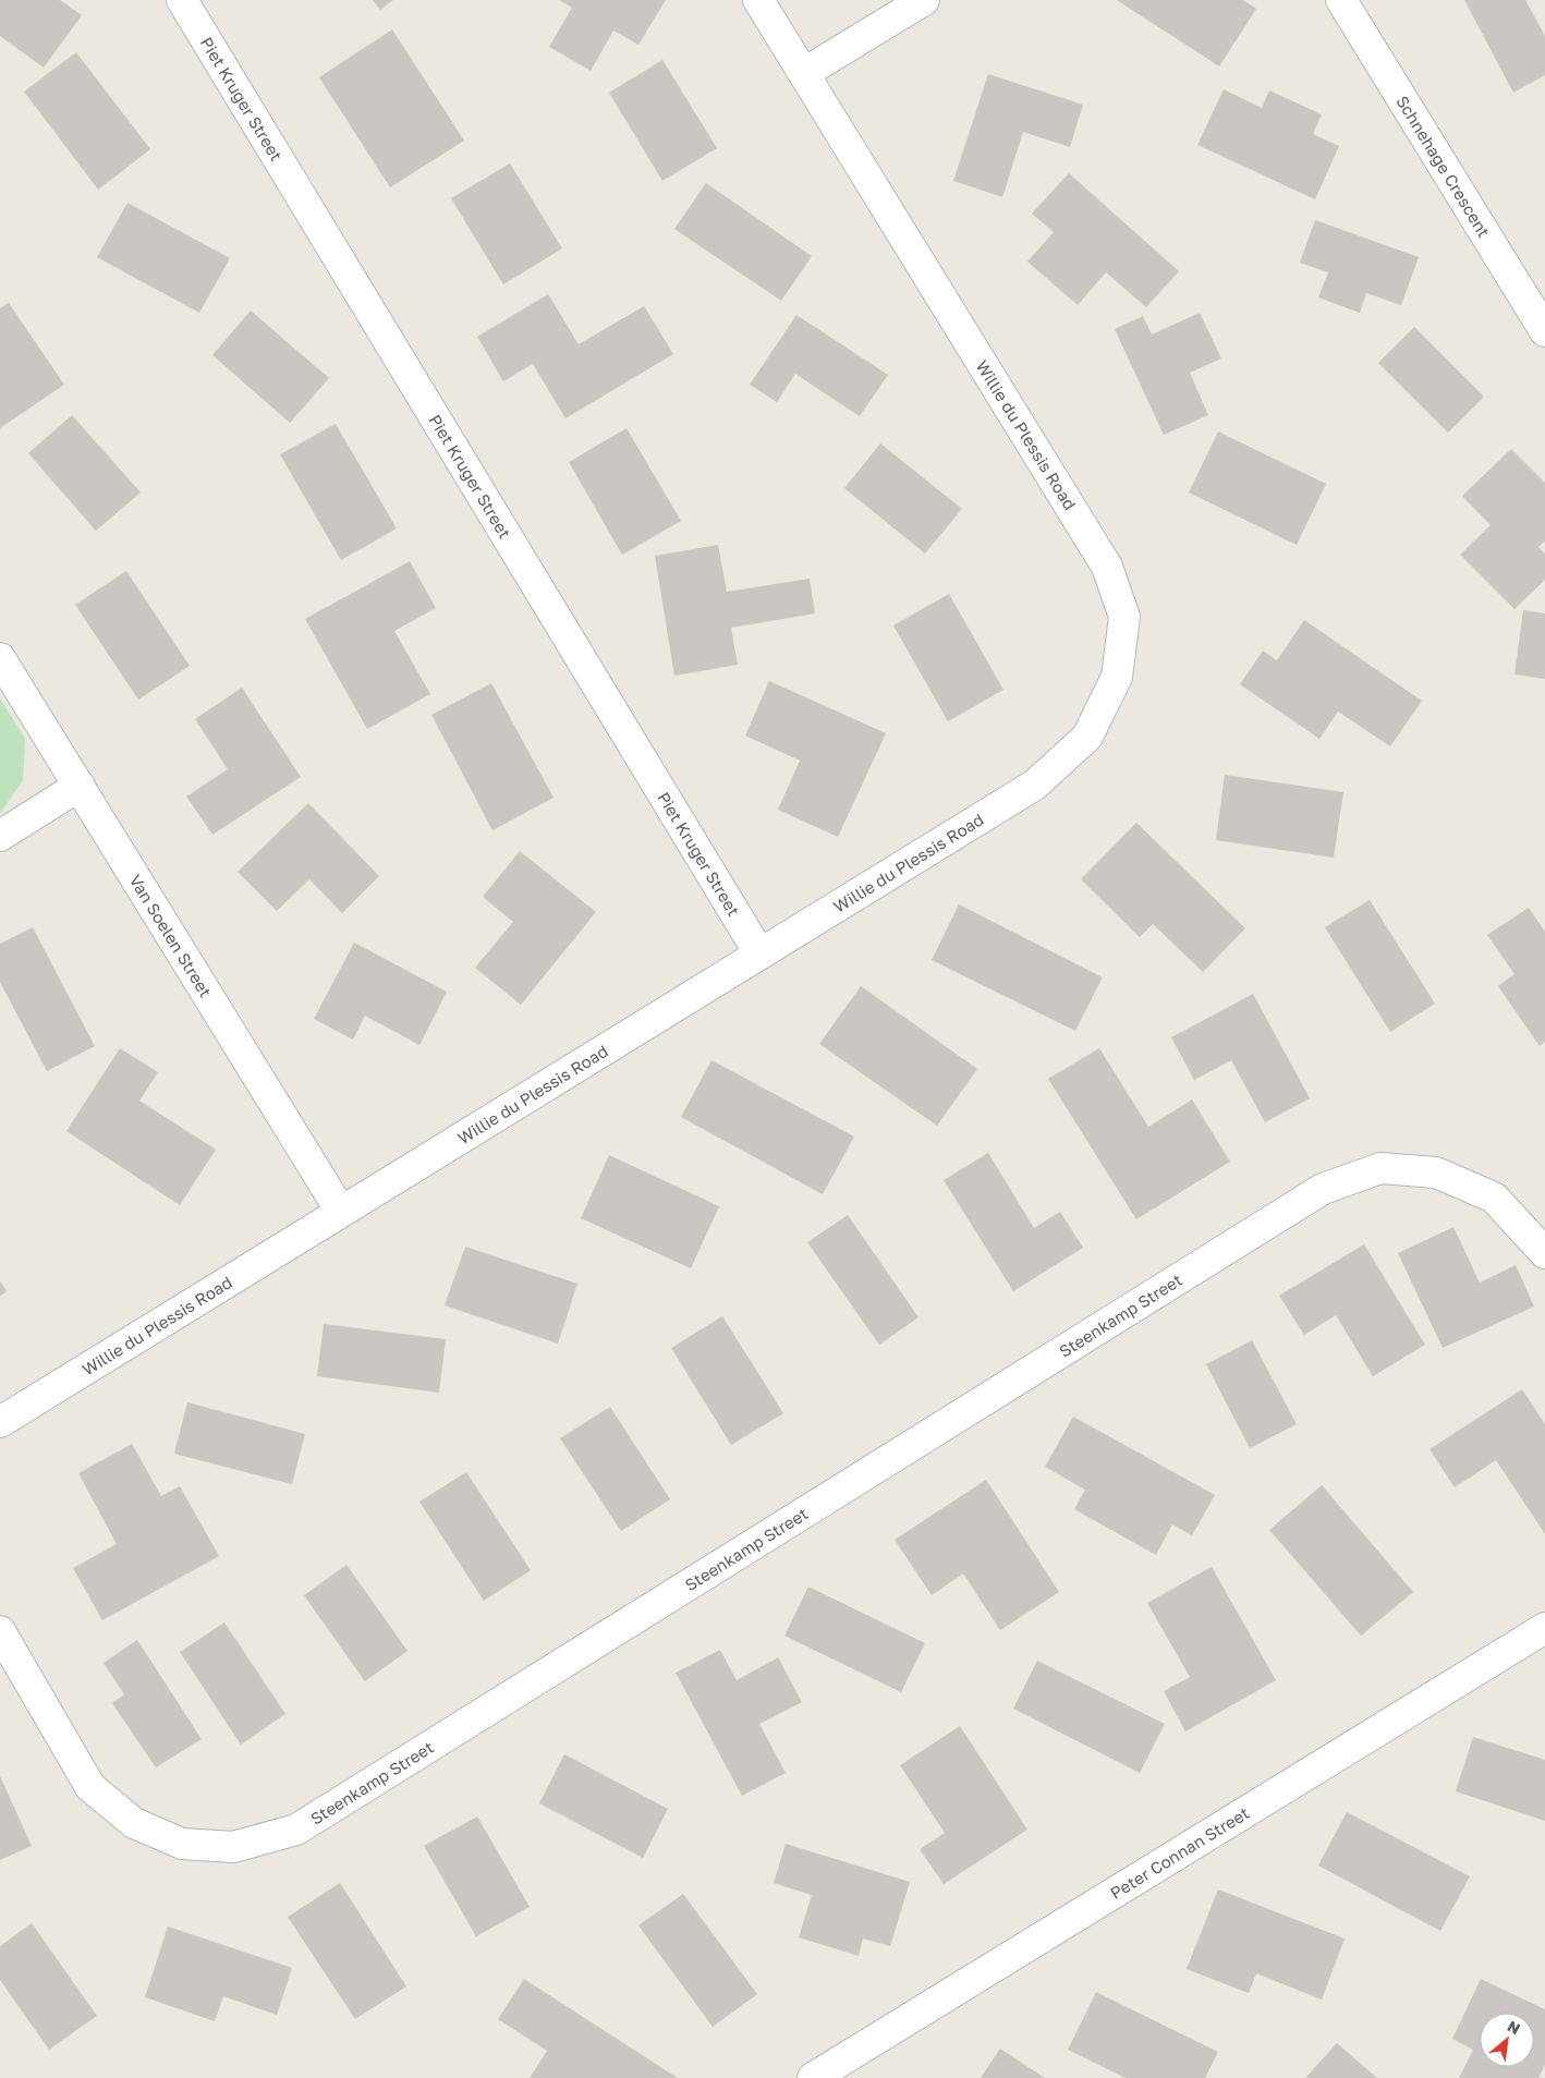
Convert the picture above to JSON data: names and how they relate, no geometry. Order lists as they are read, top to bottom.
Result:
{
  "streets": {
    "street": [
      "Piet Kruger Street",
      "Schnehage Crescent",
      "Willie du Plessis Road",
      "Van Soelen Street",
      "Steenkamp Street",
      "Peter Connan Street"
    ]
  },
  "crossings": [
    ["Piet Kruger Street", "Willie du Plessis Road"],
    ["Willie du Plessis Road", "Van Soelen Street"]
  ],
  "north": "top right"
}
